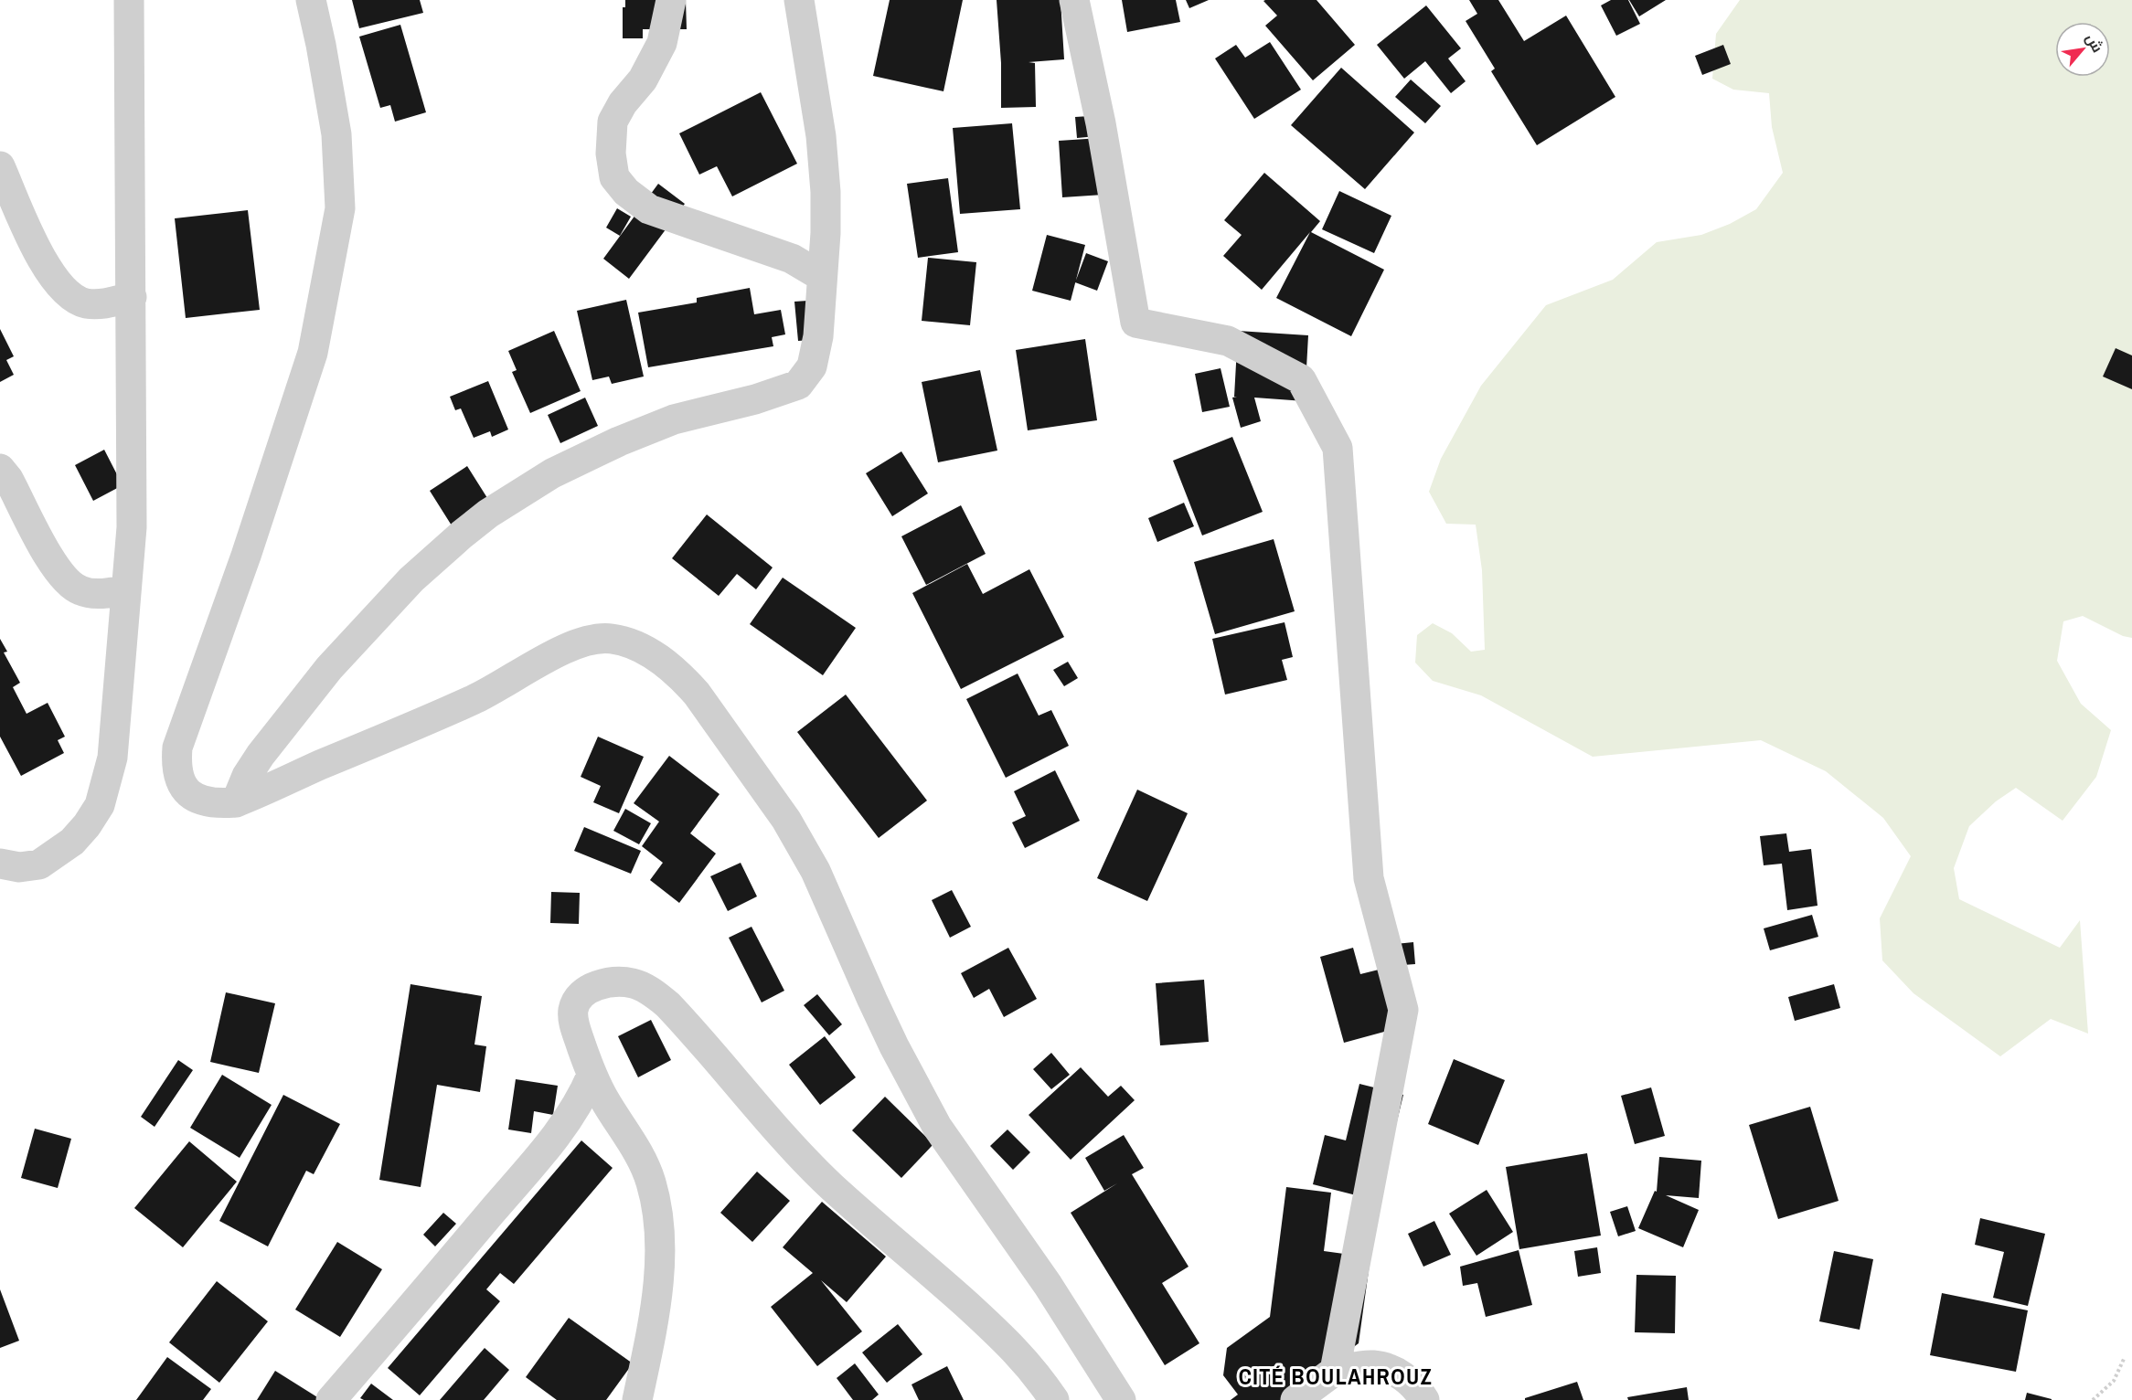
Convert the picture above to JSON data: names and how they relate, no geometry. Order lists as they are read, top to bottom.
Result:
{
  "districts": ["CITÉ BOULAHROUZ"],
  "north": "top right"
}
